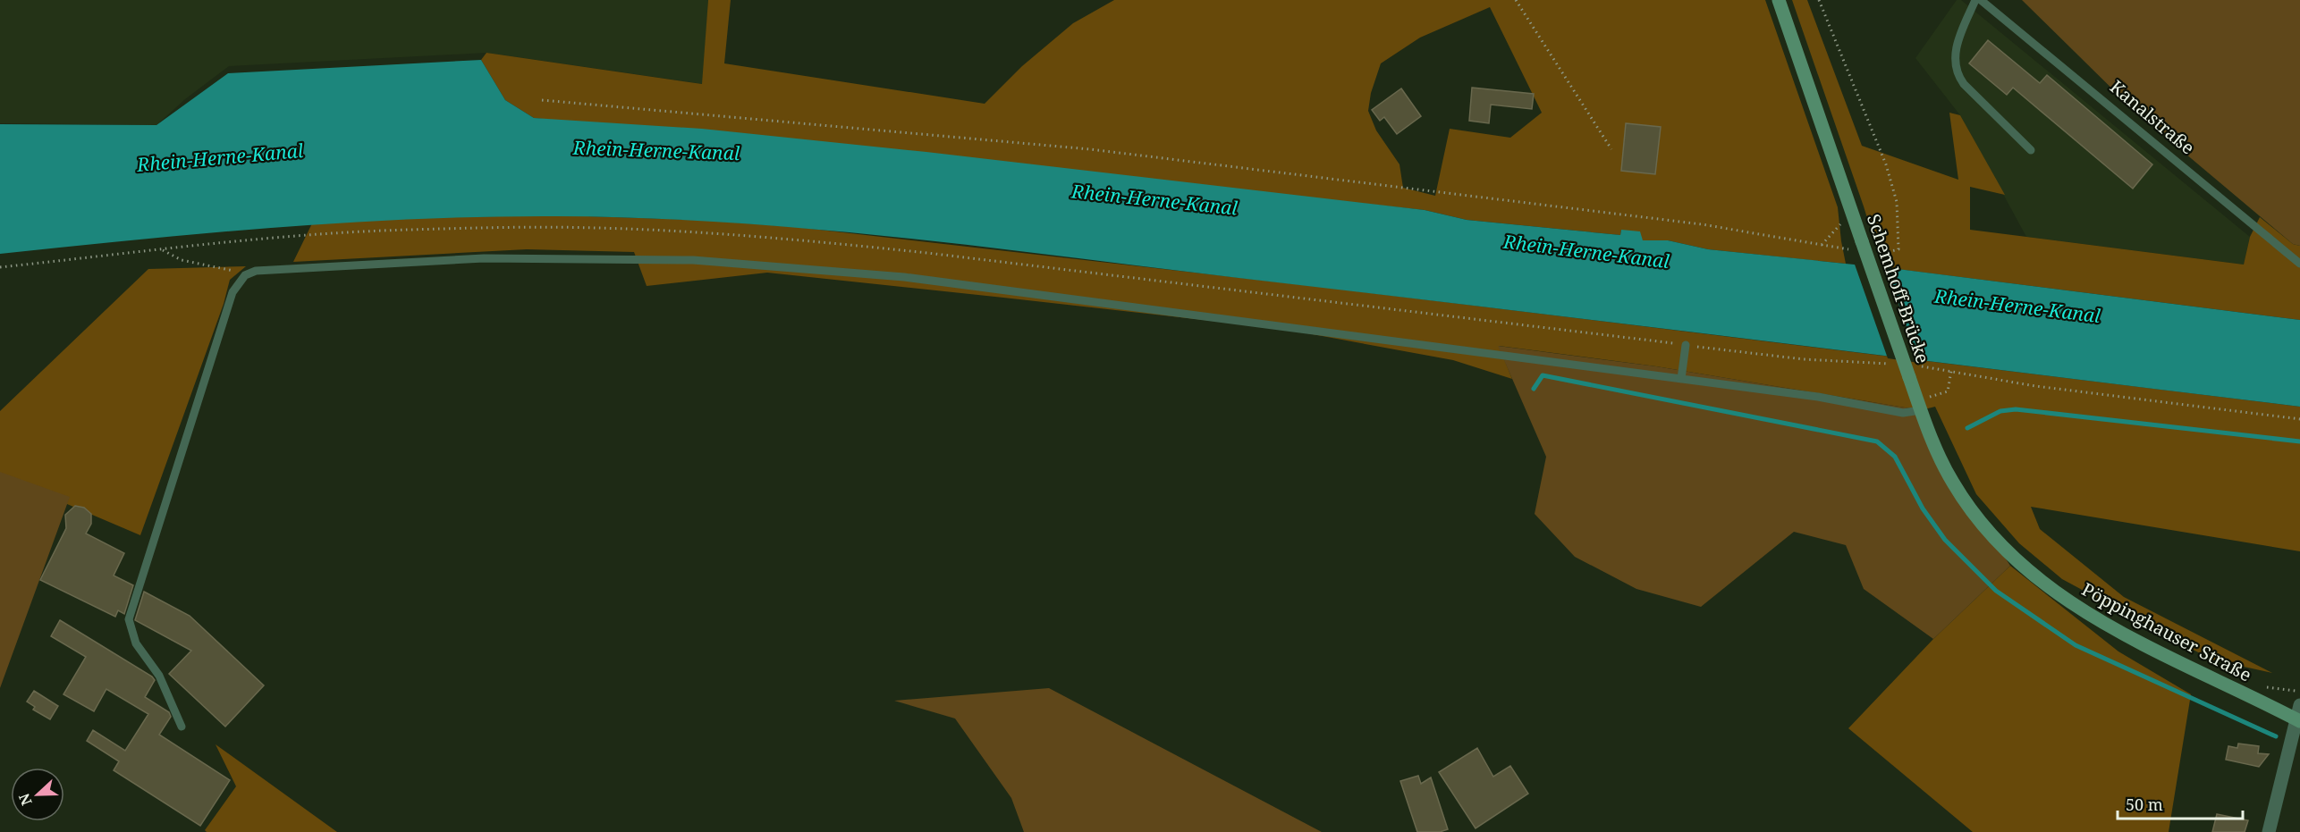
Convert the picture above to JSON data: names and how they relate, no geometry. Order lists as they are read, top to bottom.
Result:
{
  "streets": {
    "main road": ["Schemhoff-Brücke", "Pöppinghauser Straße"],
    "lane": ["Kanalstraße"]
  },
  "crossings": [
    ["Schemhoff-Brücke", "Pöppinghauser Straße"]
  ],
  "water": ["Rhein-Herne-Kanal"],
  "scale_bar": "50 m",
  "north": "left"
}
